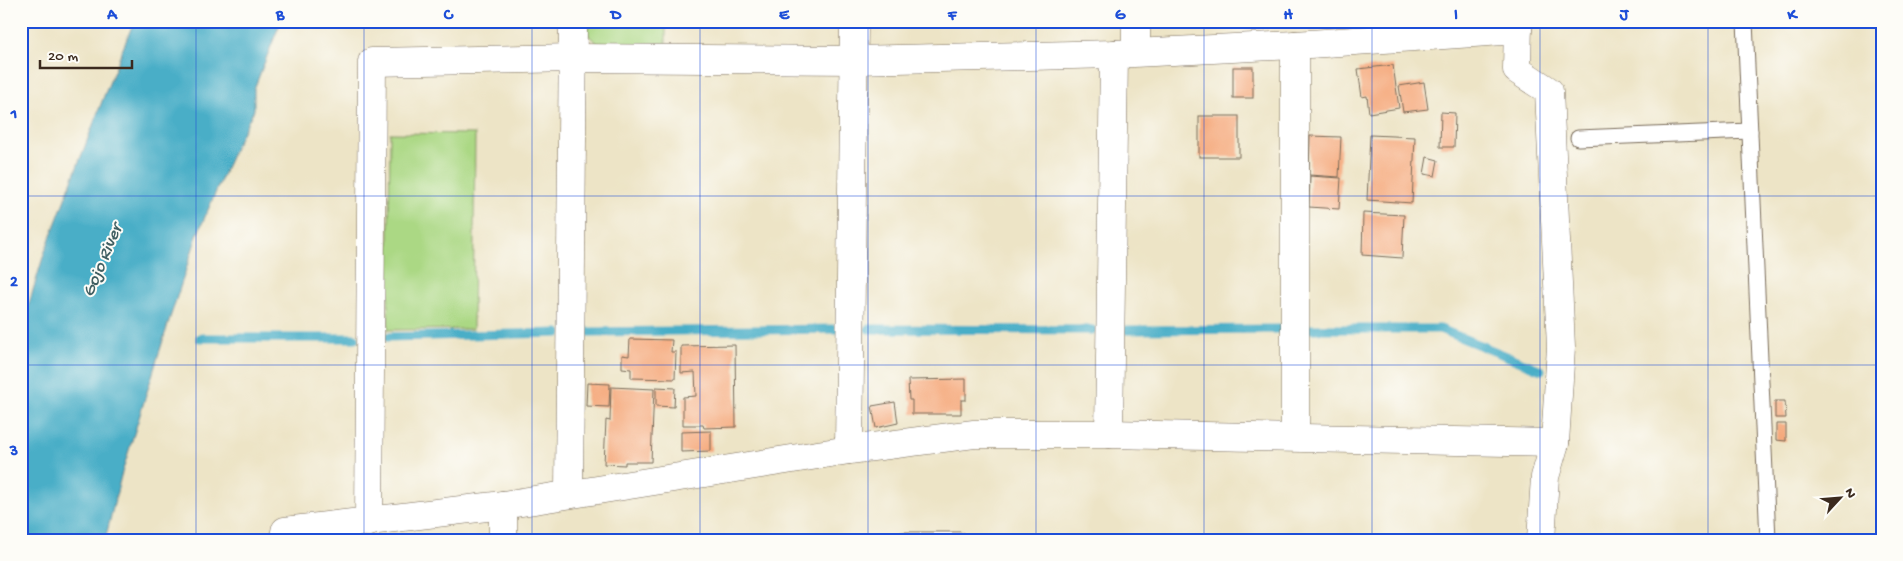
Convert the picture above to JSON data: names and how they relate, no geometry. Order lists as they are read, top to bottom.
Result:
{
  "water": ["Gojo River"],
  "scale_bar": "20 m",
  "north": "top right",
  "grid": {
    "columns": [
      "A",
      "B",
      "C",
      "D",
      "E",
      "F",
      "G",
      "H",
      "I",
      "J",
      "K"
    ],
    "rows": ["1", "2", "3"]
  }
}
